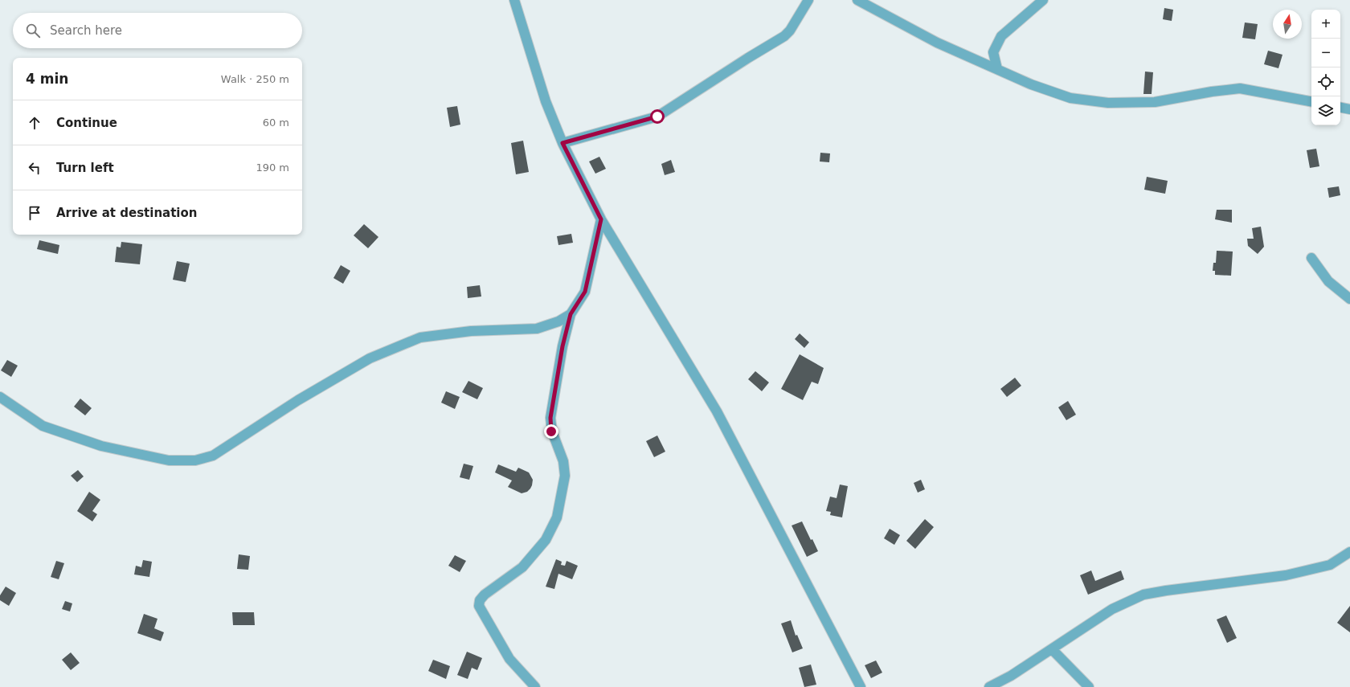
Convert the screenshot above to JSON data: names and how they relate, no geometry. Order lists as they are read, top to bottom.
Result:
{
  "north": "top",
  "page": {
    "map_buttons": ["+", "−"],
    "search": "Search here",
    "heading": ["4 min", "Walk · 250 m"],
    "list": [
      ["Continue", "60 m"],
      ["Turn left", "190 m"],
      "Arrive at destination"
    ]
  }
}
